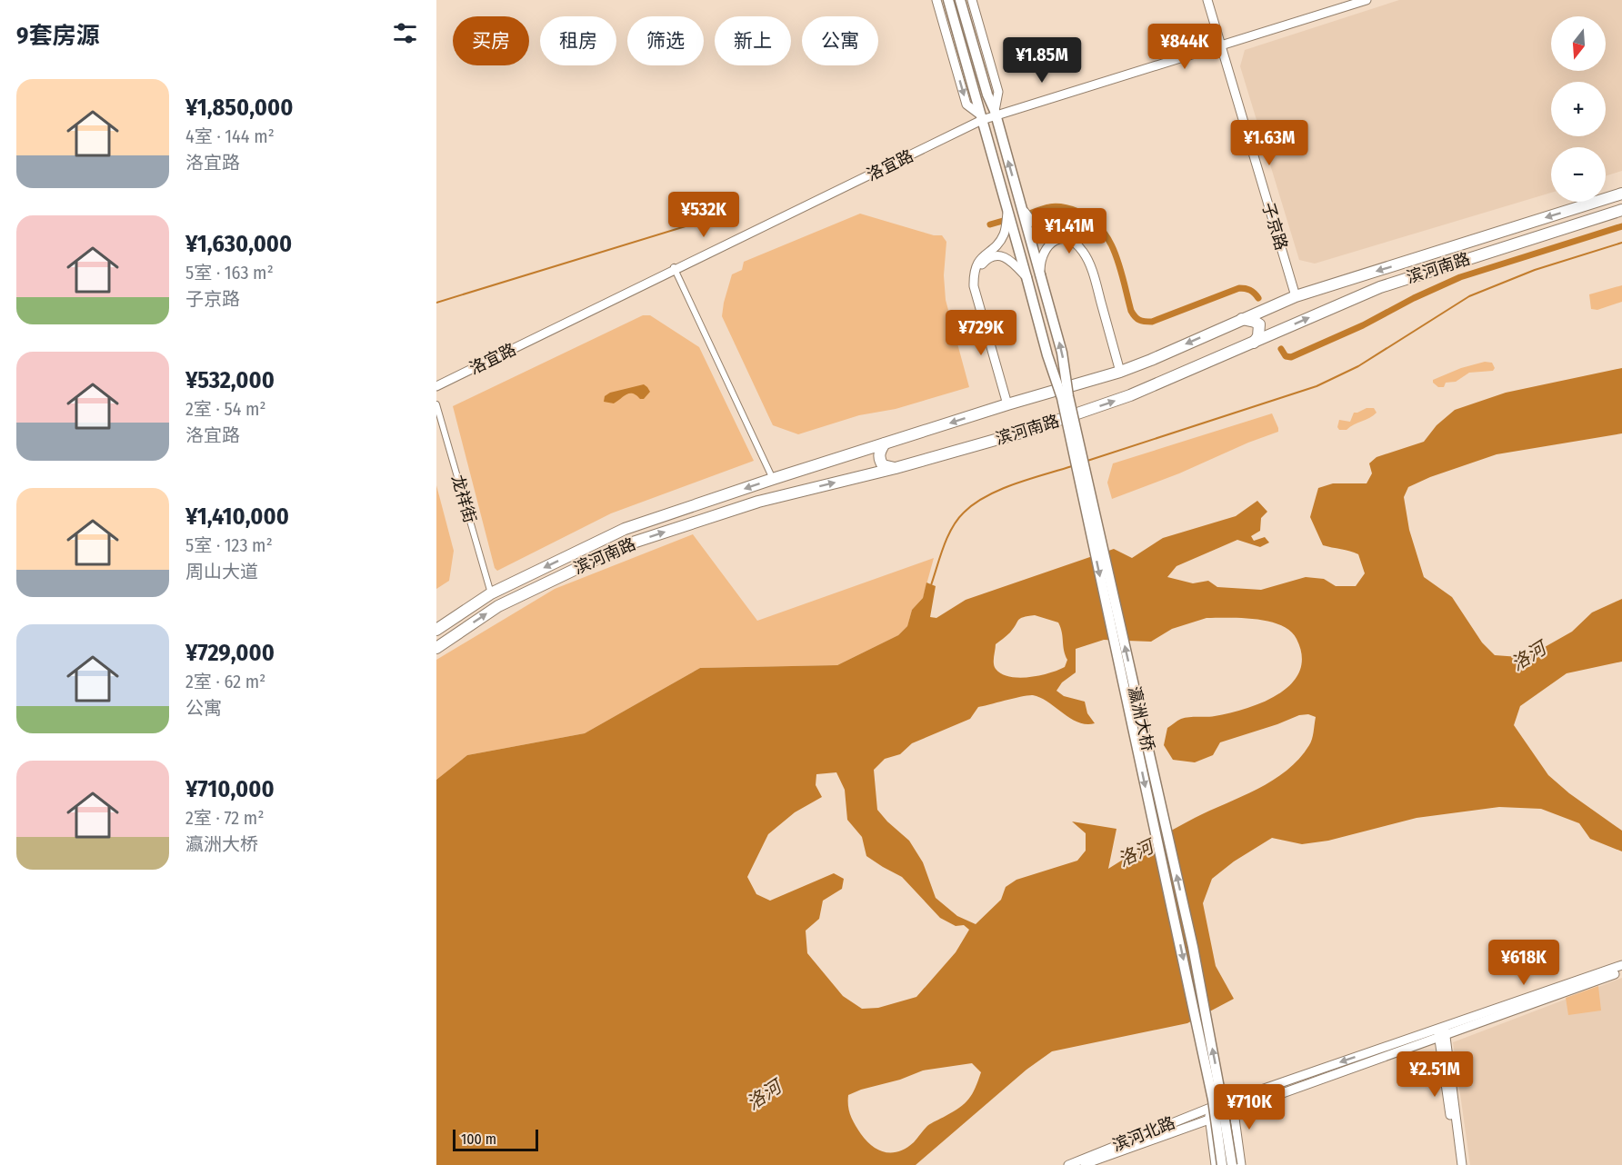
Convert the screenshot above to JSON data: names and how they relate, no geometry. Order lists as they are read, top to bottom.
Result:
{
  "streets": {
    "highway": ["滨河南路"],
    "main road": ["瀛洲大桥"],
    "street": [
      "洛宜路",
      "子京路",
      "龙祥街",
      "滨河北路"
    ]
  },
  "crossings": [
    ["洛宜路", "子京路"],
    ["洛宜路", "瀛洲大桥"],
    ["子京路", "滨河南路"],
    ["滨河南路", "龙祥街"]
  ],
  "water": ["洛河"],
  "scale_bar": "100 m",
  "north": "bottom",
  "page": {
    "heading": "9套房源",
    "map_buttons": ["+", "−"],
    "chip": [
      "买房",
      "租房",
      "筛选",
      "新上",
      "公寓"
    ],
    "price": [
      "¥844K",
      "¥1.85M",
      "¥1.63M",
      "¥532K",
      "¥1.41M",
      "¥729K",
      "¥618K",
      "¥2.51M",
      "¥710K"
    ],
    "list": [
      {
        "name": "¥1,850,000",
        "note": "4室 · 144 m² · 洛宜路"
      },
      {
        "name": "¥1,630,000",
        "note": "5室 · 163 m² · 子京路"
      },
      {
        "name": "¥532,000",
        "note": "2室 · 54 m² · 洛宜路"
      },
      {
        "name": "¥1,410,000",
        "note": "5室 · 123 m² · 周山大道"
      },
      {
        "name": "¥729,000",
        "note": "2室 · 62 m² · 公寓"
      },
      {
        "name": "¥710,000",
        "note": "2室 · 72 m² · 瀛洲大桥"
      }
    ],
    "scale": "100 m"
  }
}
